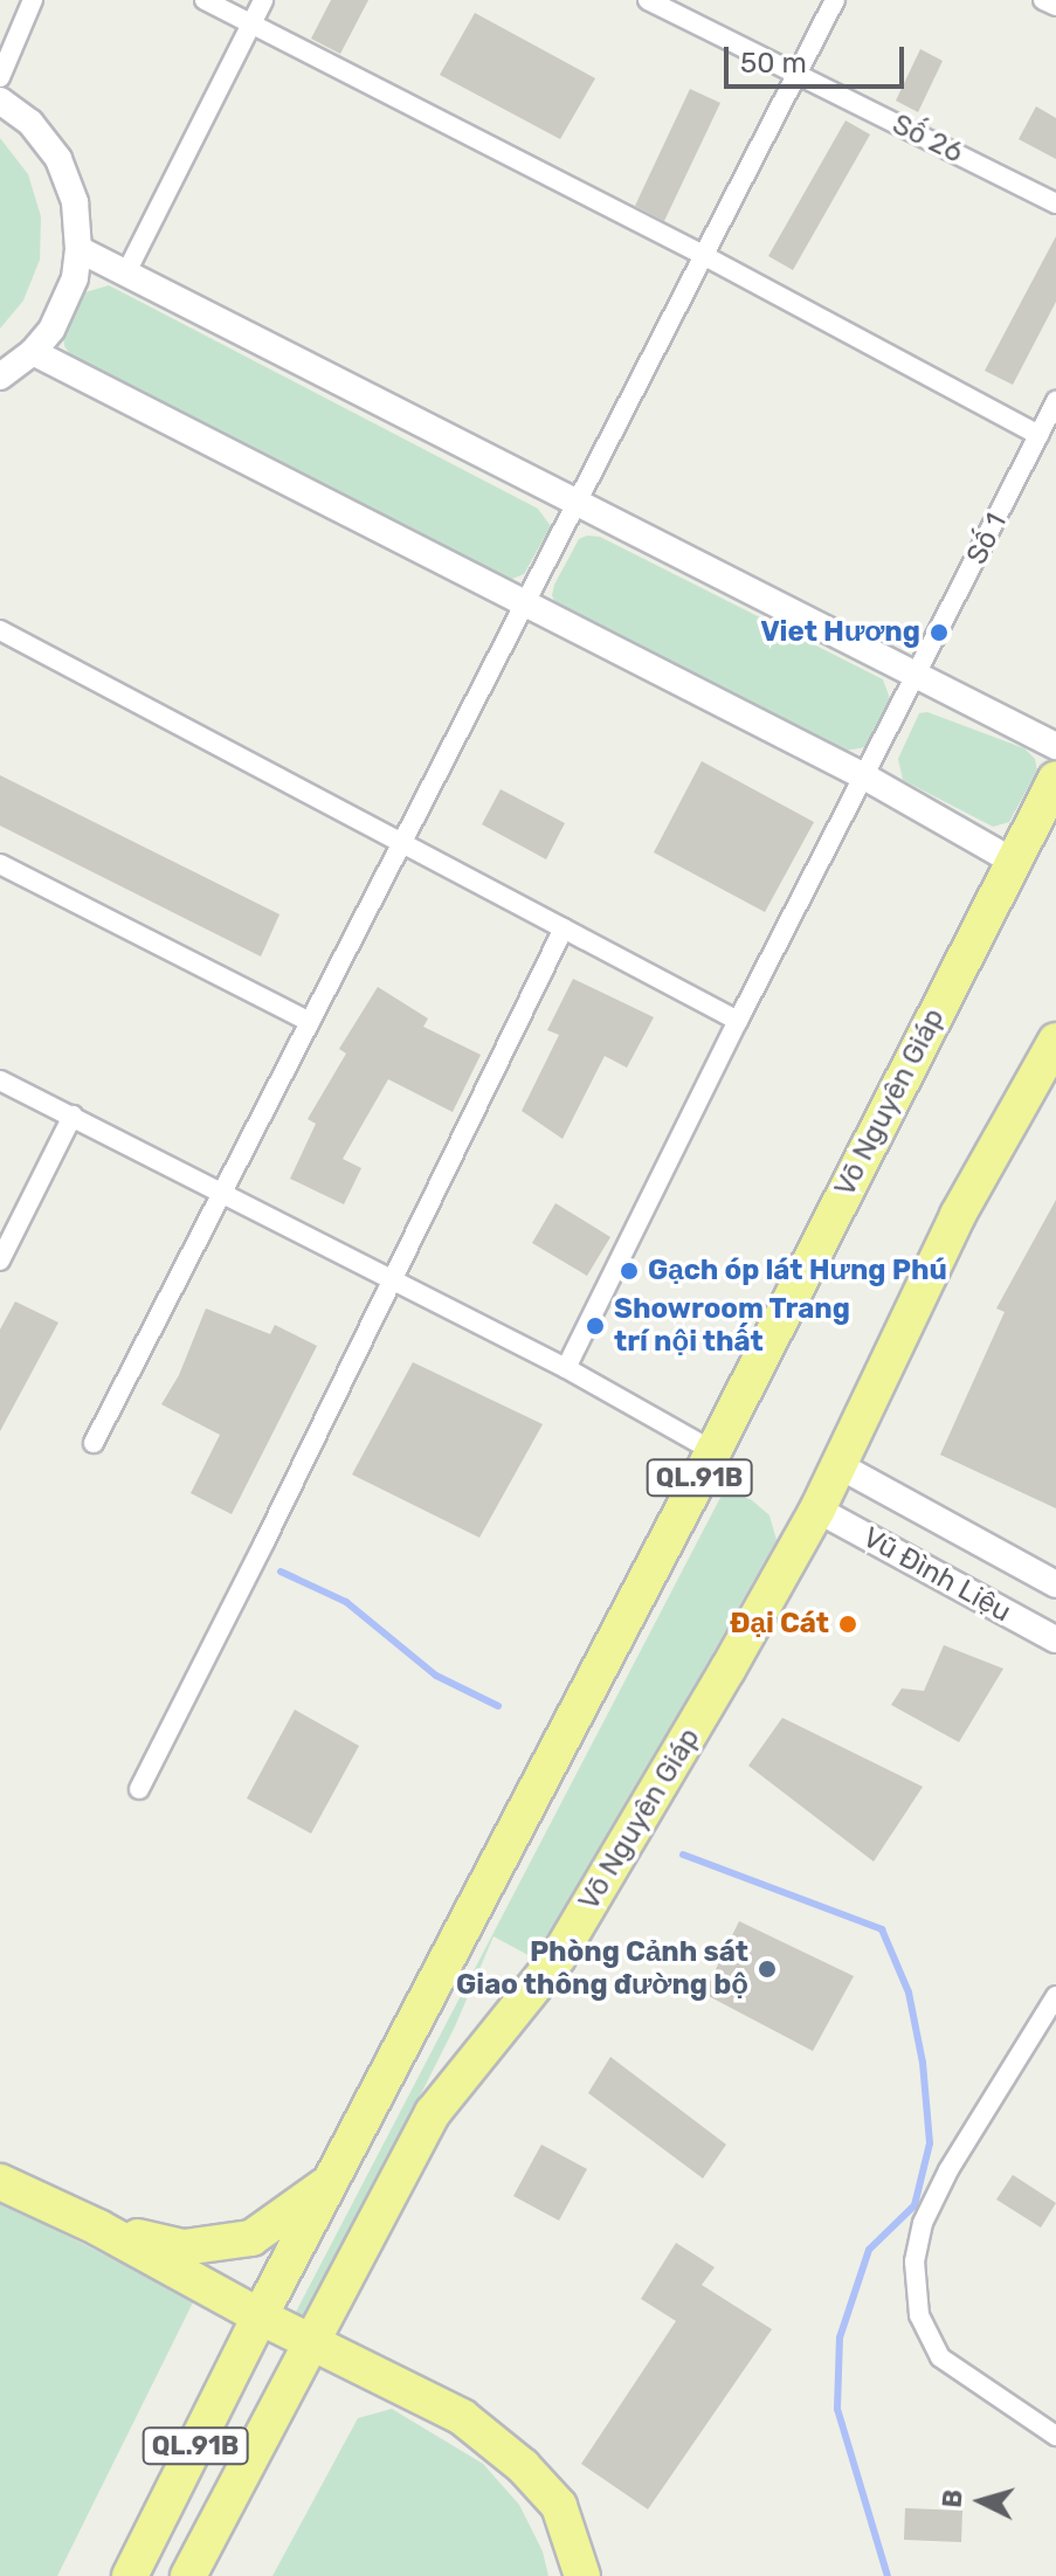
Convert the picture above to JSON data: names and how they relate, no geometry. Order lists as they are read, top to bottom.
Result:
{
  "streets": {
    "highway": ["Võ Nguyên Giáp", "QL.91B"],
    "street": ["Số 26", "Số 1", "Vũ Đình Liệu"]
  },
  "crossings": [
    ["Võ Nguyên Giáp", "QL.91B"],
    ["Võ Nguyên Giáp", "Vũ Đình Liệu"]
  ],
  "places": [
    "Viet Hương",
    "Gạch óp lát Hưng Phú",
    "Showroom Trang trí nội thất",
    "Đại Cát",
    "Phòng Cảnh sát Giao thông đường bộ"
  ],
  "scale_bar": "50 m",
  "north": "left"
}
